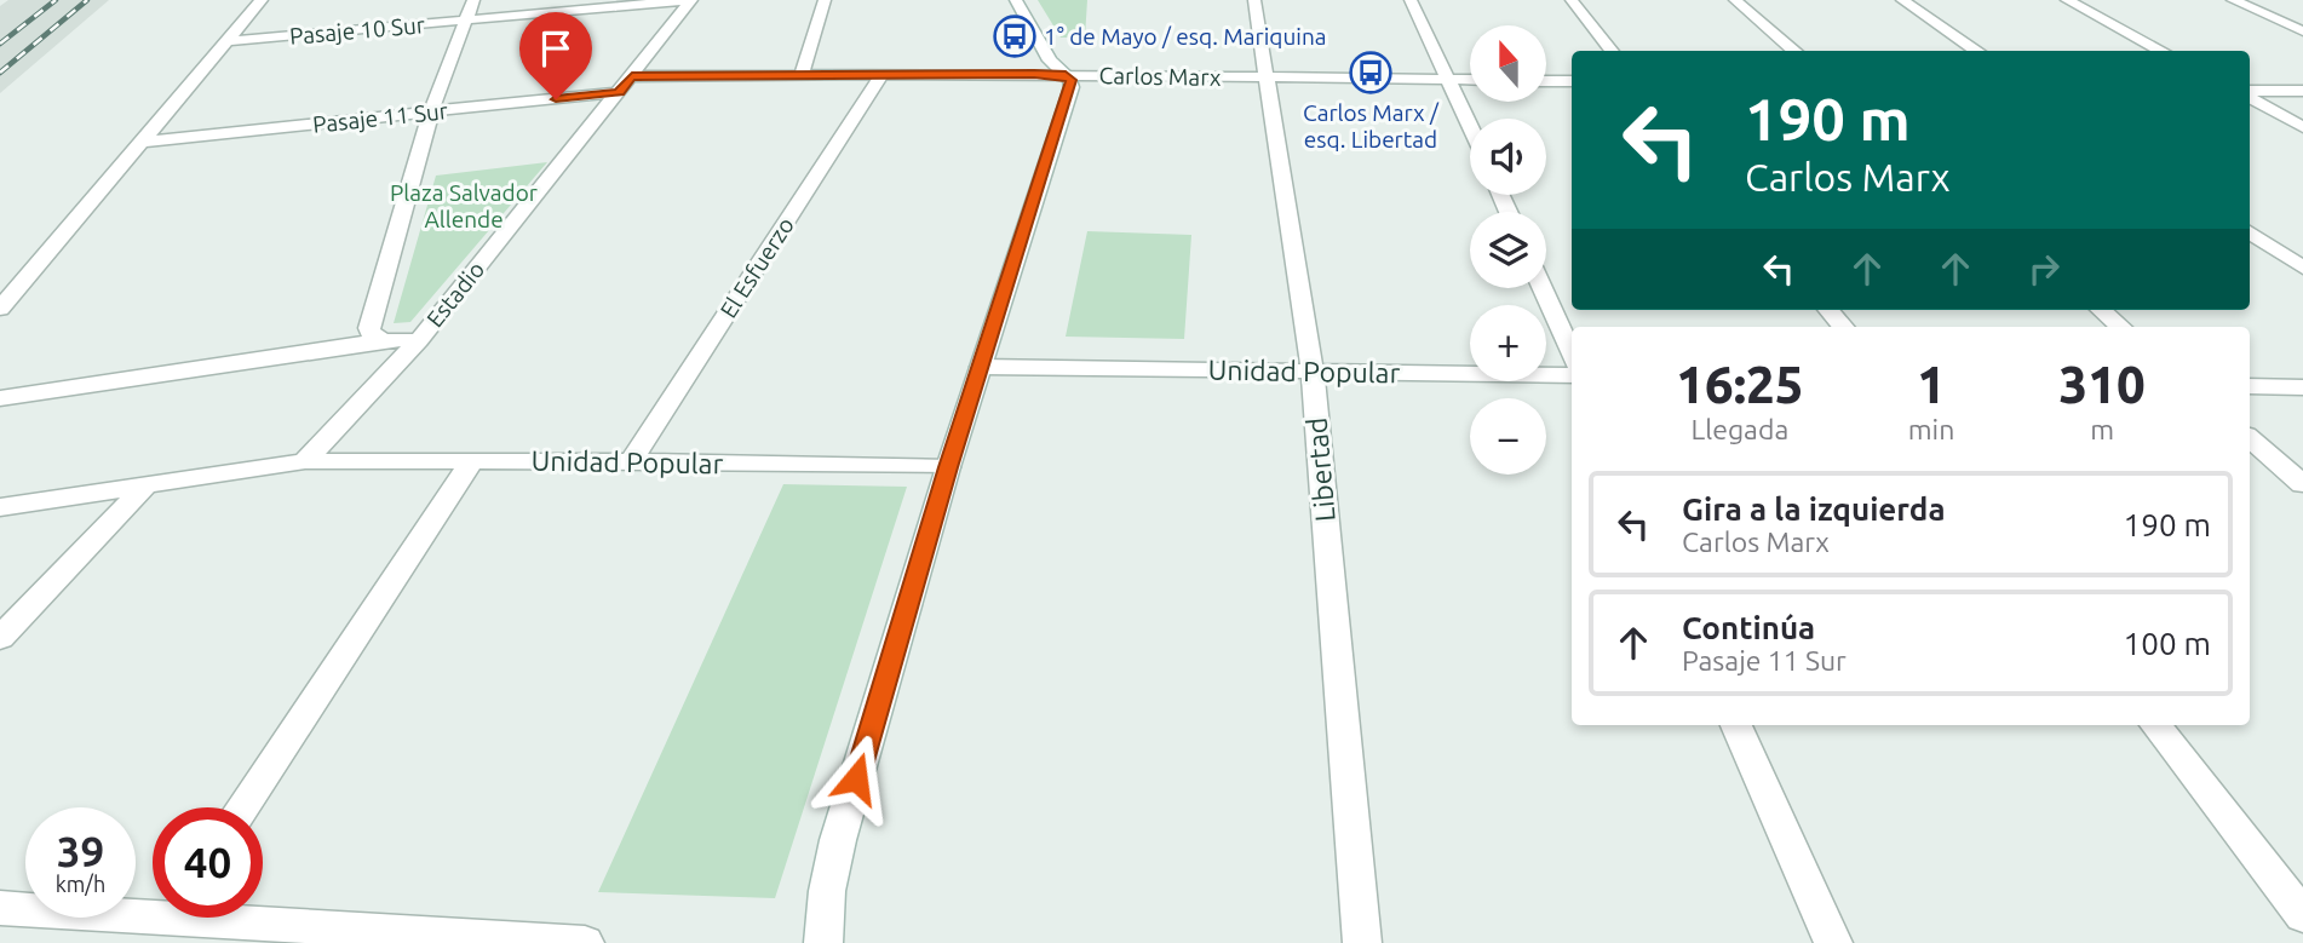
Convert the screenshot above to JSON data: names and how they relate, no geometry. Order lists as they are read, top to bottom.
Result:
{
  "streets": {
    "street": [
      "Pasaje 10 Sur",
      "Carlos Marx",
      "Pasaje 11 Sur",
      "El Esfuerzo",
      "Estadio",
      "Unidad Popular",
      "Libertad"
    ]
  },
  "crossings": [
    ["Pasaje 10 Sur", "Estadio"],
    ["Carlos Marx", "El Esfuerzo"],
    ["Carlos Marx", "Estadio"],
    ["Carlos Marx", "Libertad"],
    ["Pasaje 11 Sur", "Estadio"],
    ["El Esfuerzo", "Unidad Popular"],
    ["Estadio", "Unidad Popular"],
    ["Unidad Popular", "Libertad"]
  ],
  "parks": ["Plaza Salvador Allende"],
  "places": {
    "bus stop": ["1° de Mayo / esq. Mariquina", "Carlos Marx / esq. Libertad"]
  },
  "north": "top",
  "page": {
    "map_buttons": ["+", "−"],
    "turn": ["190 m", "Carlos Marx"],
    "eta": [
      "16:25",
      "Llegada",
      "1",
      "min",
      "310",
      "m"
    ],
    "list": [
      {
        "name": "Gira a la izquierda",
        "note": "Carlos Marx",
        "value": "190 m"
      },
      {
        "name": "Continúa",
        "note": "Pasaje 11 Sur",
        "value": "100 m"
      }
    ],
    "speed": "39 km/h",
    "limit": "40"
  }
}
